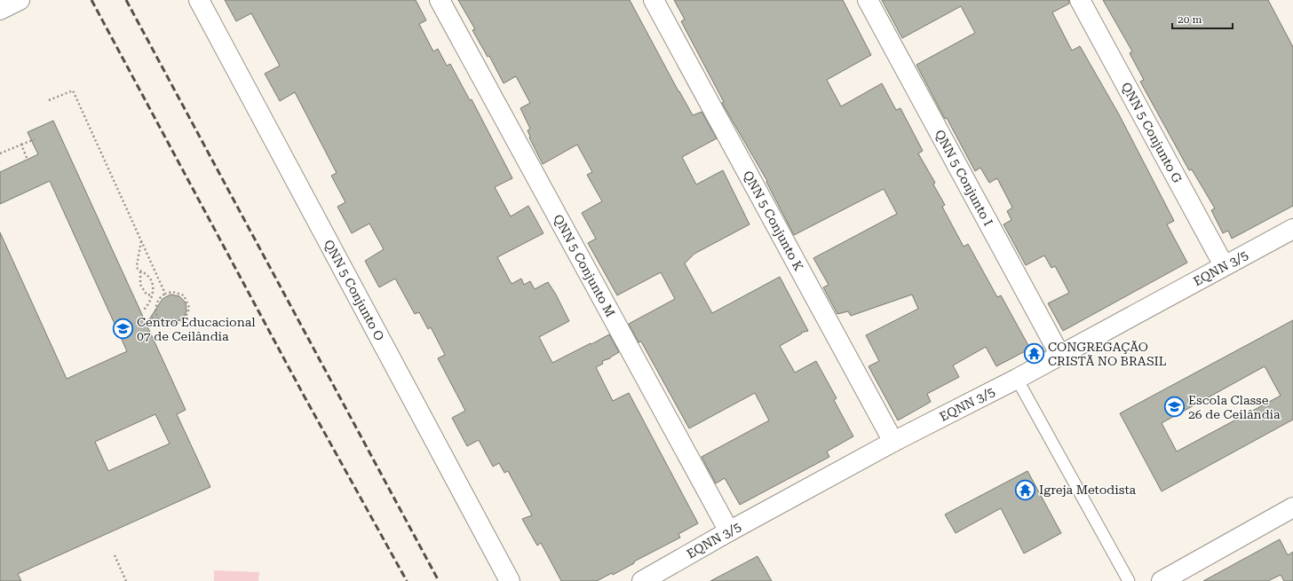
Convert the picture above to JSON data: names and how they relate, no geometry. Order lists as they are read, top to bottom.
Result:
{
  "streets": {
    "street": [
      "QNN 5 Conjunto G",
      "QNN 5 Conjunto I",
      "QNN 5 Conjunto K",
      "QNN 5 Conjunto M",
      "EQNN 3/5",
      "QNN 5 Conjunto O"
    ]
  },
  "crossings": [
    ["QNN 5 Conjunto G", "EQNN 3/5"],
    ["QNN 5 Conjunto I", "EQNN 3/5"],
    ["QNN 5 Conjunto K", "EQNN 3/5"],
    ["QNN 5 Conjunto M", "EQNN 3/5"]
  ],
  "places": {
    "school or university": ["Centro Educacional 07 de Ceilândia", "Escola Classe 26 de Ceilândia"],
    "temple": ["CONGREGAÇÃO CRISTÃ NO BRASIL", "Igreja Metodista"]
  },
  "scale_bar": "20 m"
}
